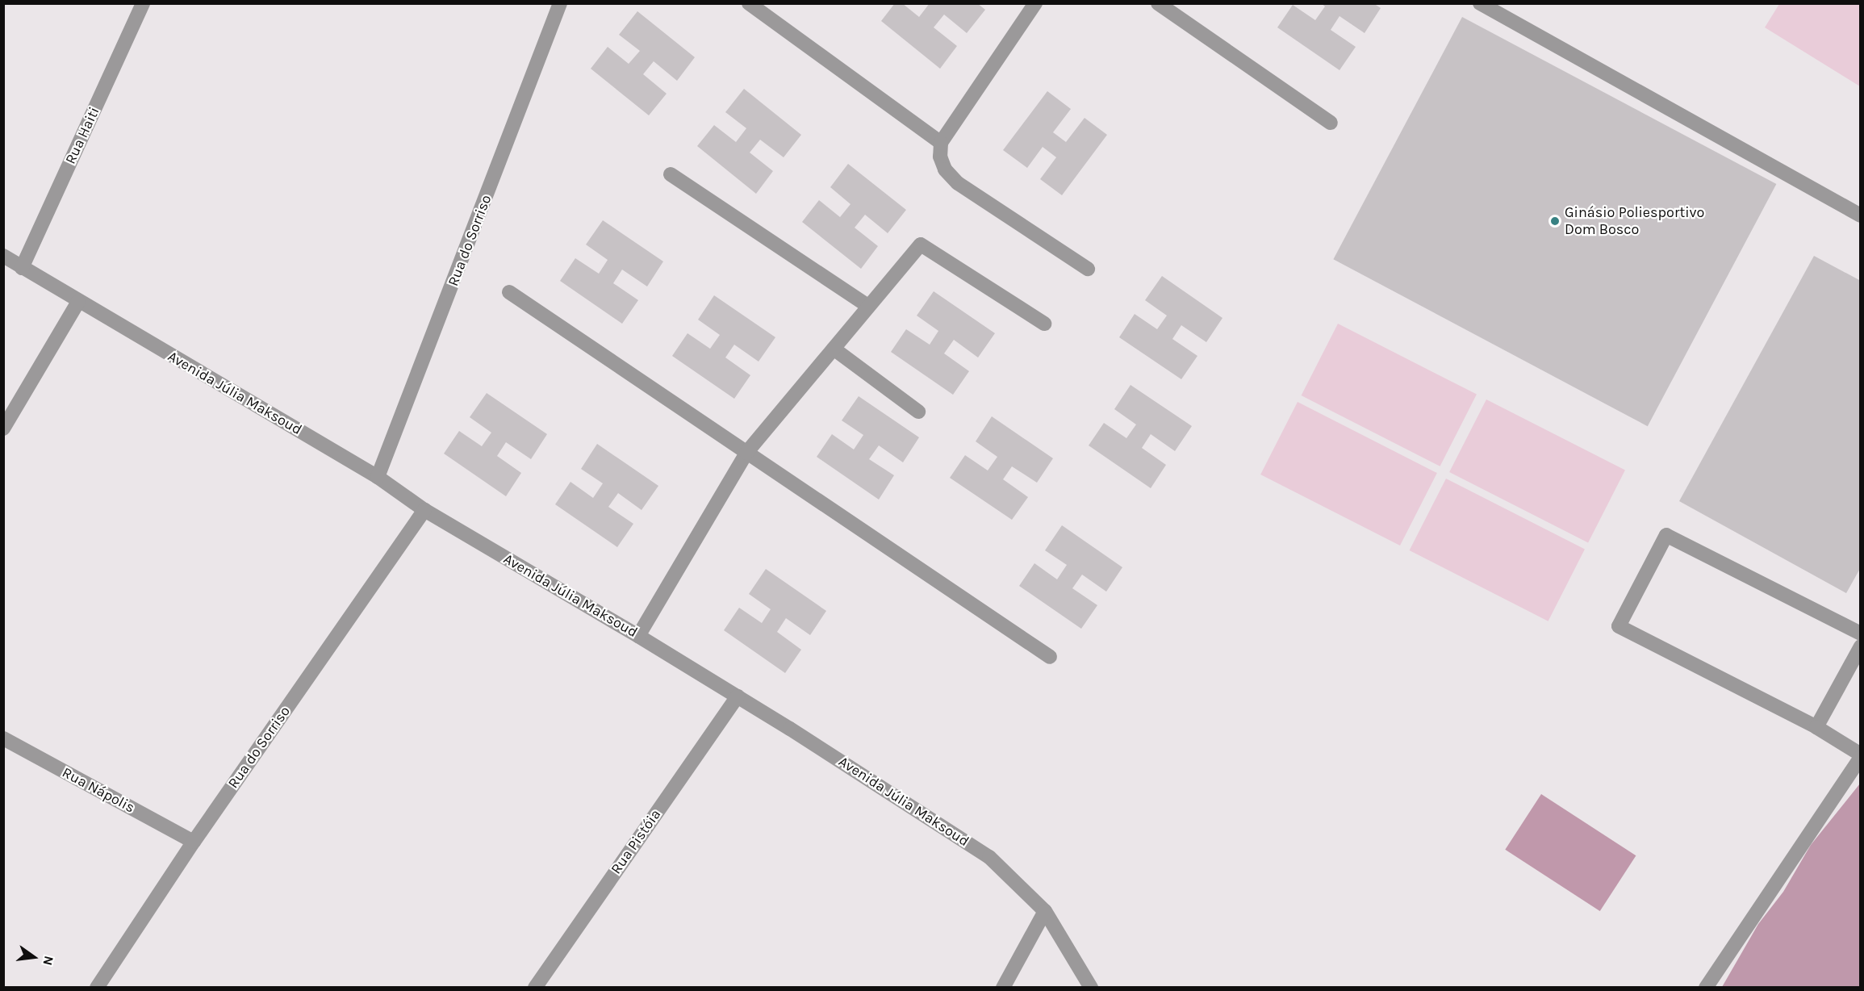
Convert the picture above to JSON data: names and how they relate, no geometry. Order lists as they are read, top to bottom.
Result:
{
  "streets": {
    "street": [
      "Rua Haiti",
      "Rua do Sorriso",
      "Avenida Júlia Maksoud",
      "Rua Nápolis",
      "Rua Pistóia"
    ]
  },
  "crossings": [
    ["Rua Haiti", "Avenida Júlia Maksoud"],
    ["Rua do Sorriso", "Avenida Júlia Maksoud"],
    ["Rua do Sorriso", "Rua Nápolis"],
    ["Avenida Júlia Maksoud", "Rua Pistóia"]
  ],
  "places": ["Ginásio Poliesportivo Dom Bosco"],
  "north": "right"
}
